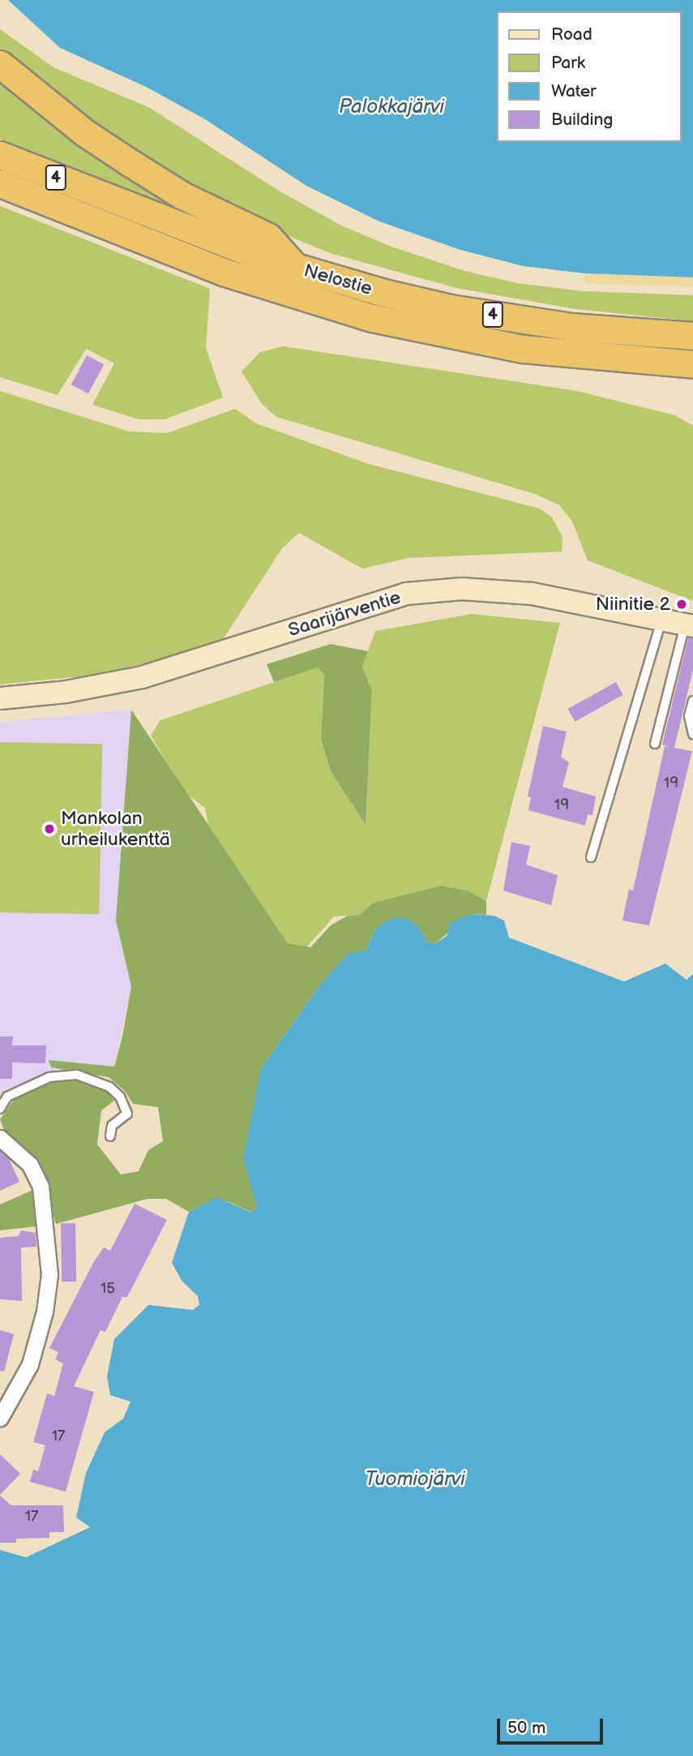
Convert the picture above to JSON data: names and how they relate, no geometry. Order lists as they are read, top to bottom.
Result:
{
  "streets": {
    "highway": ["4", "Nelostie"],
    "main road": ["Saarijärventie"]
  },
  "water": ["Palokkajärvi", "Tuomiojärvi"],
  "places": ["Niinitie 2", "Mankolan urheilukenttä"],
  "house_numbers": [
    "19",
    "19",
    "15",
    "17",
    "17"
  ],
  "legend": [
    "Road",
    "Park",
    "Water",
    "Building"
  ],
  "scale_bar": "50 m"
}
